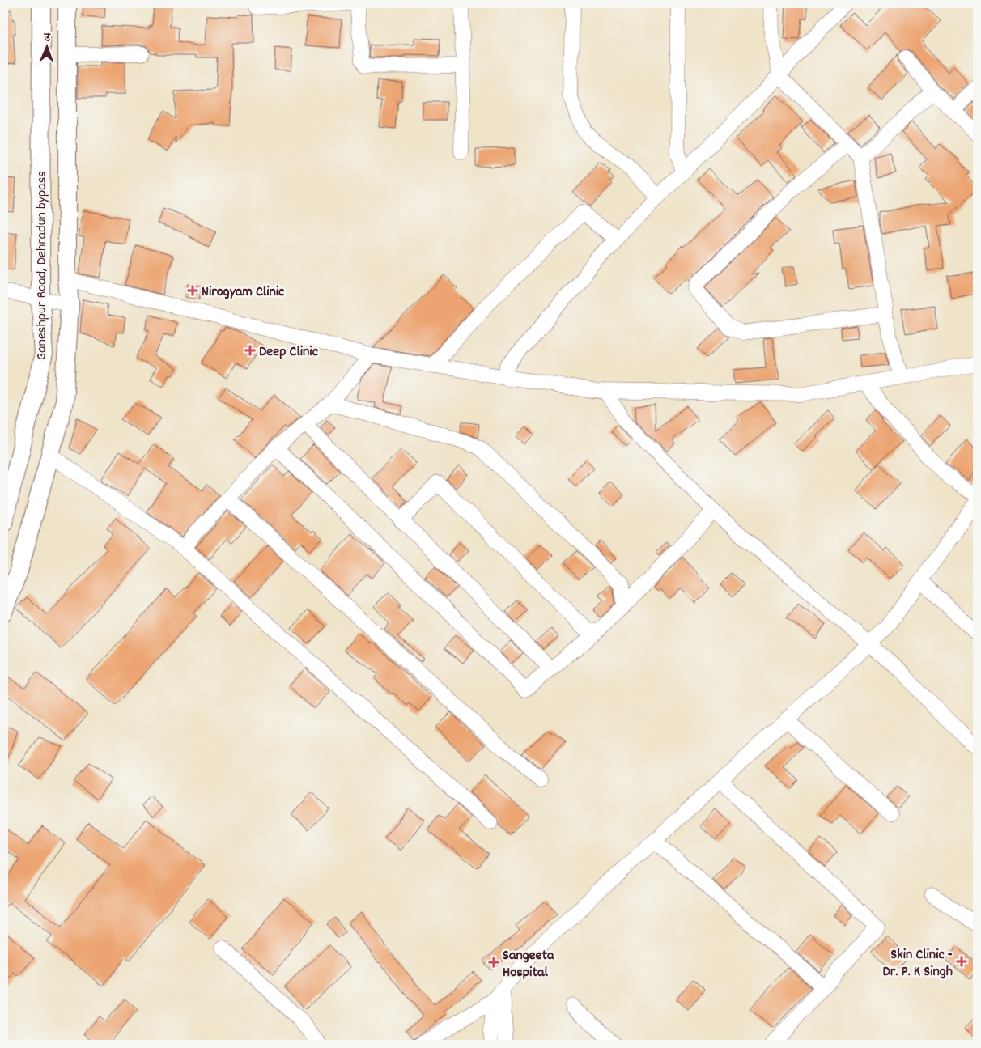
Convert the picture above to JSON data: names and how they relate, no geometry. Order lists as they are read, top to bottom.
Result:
{
  "streets": {
    "main road": ["Ganeshpur Road, Dehradun bypass"]
  },
  "places": {
    "health": [
      "Nirogyam Clinic",
      "Deep Clinic",
      "Skin Clinic - Dr. P. K Singh",
      "Sangeeta Hospital"
    ]
  },
  "north": "top"
}
